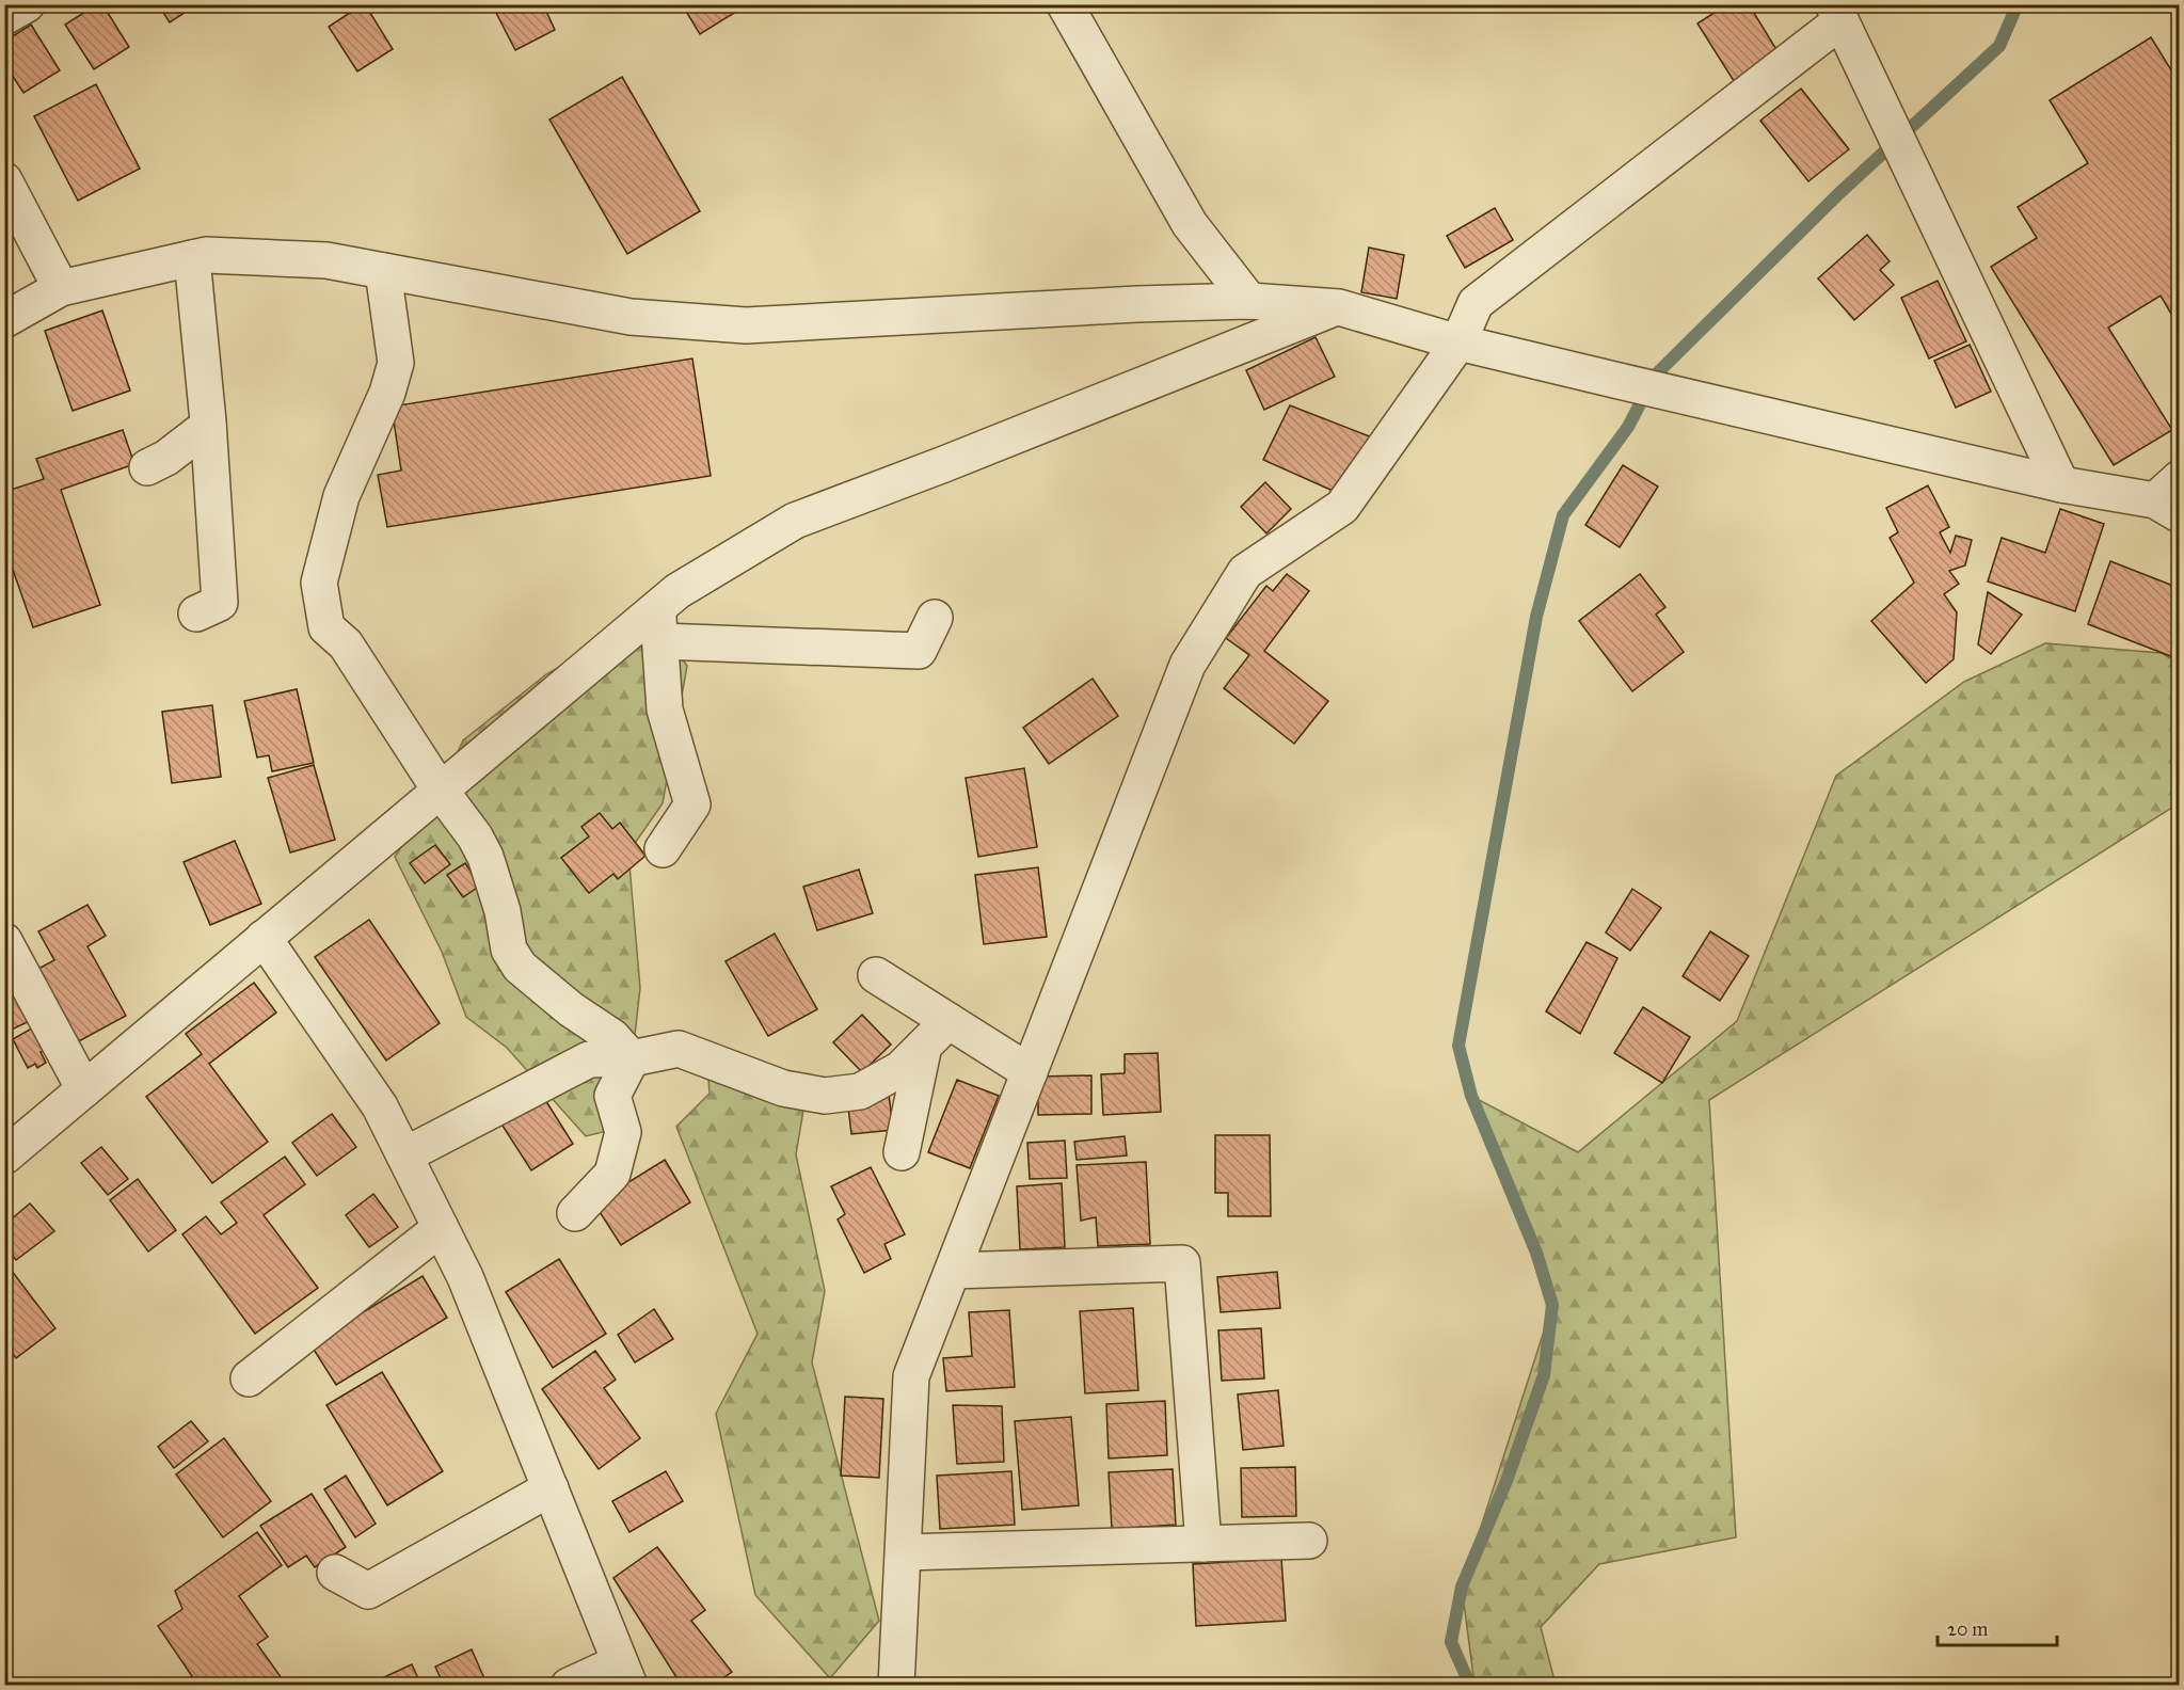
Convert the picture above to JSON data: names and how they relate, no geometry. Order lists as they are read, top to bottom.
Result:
{
  "scale_bar": "20 m"
}
